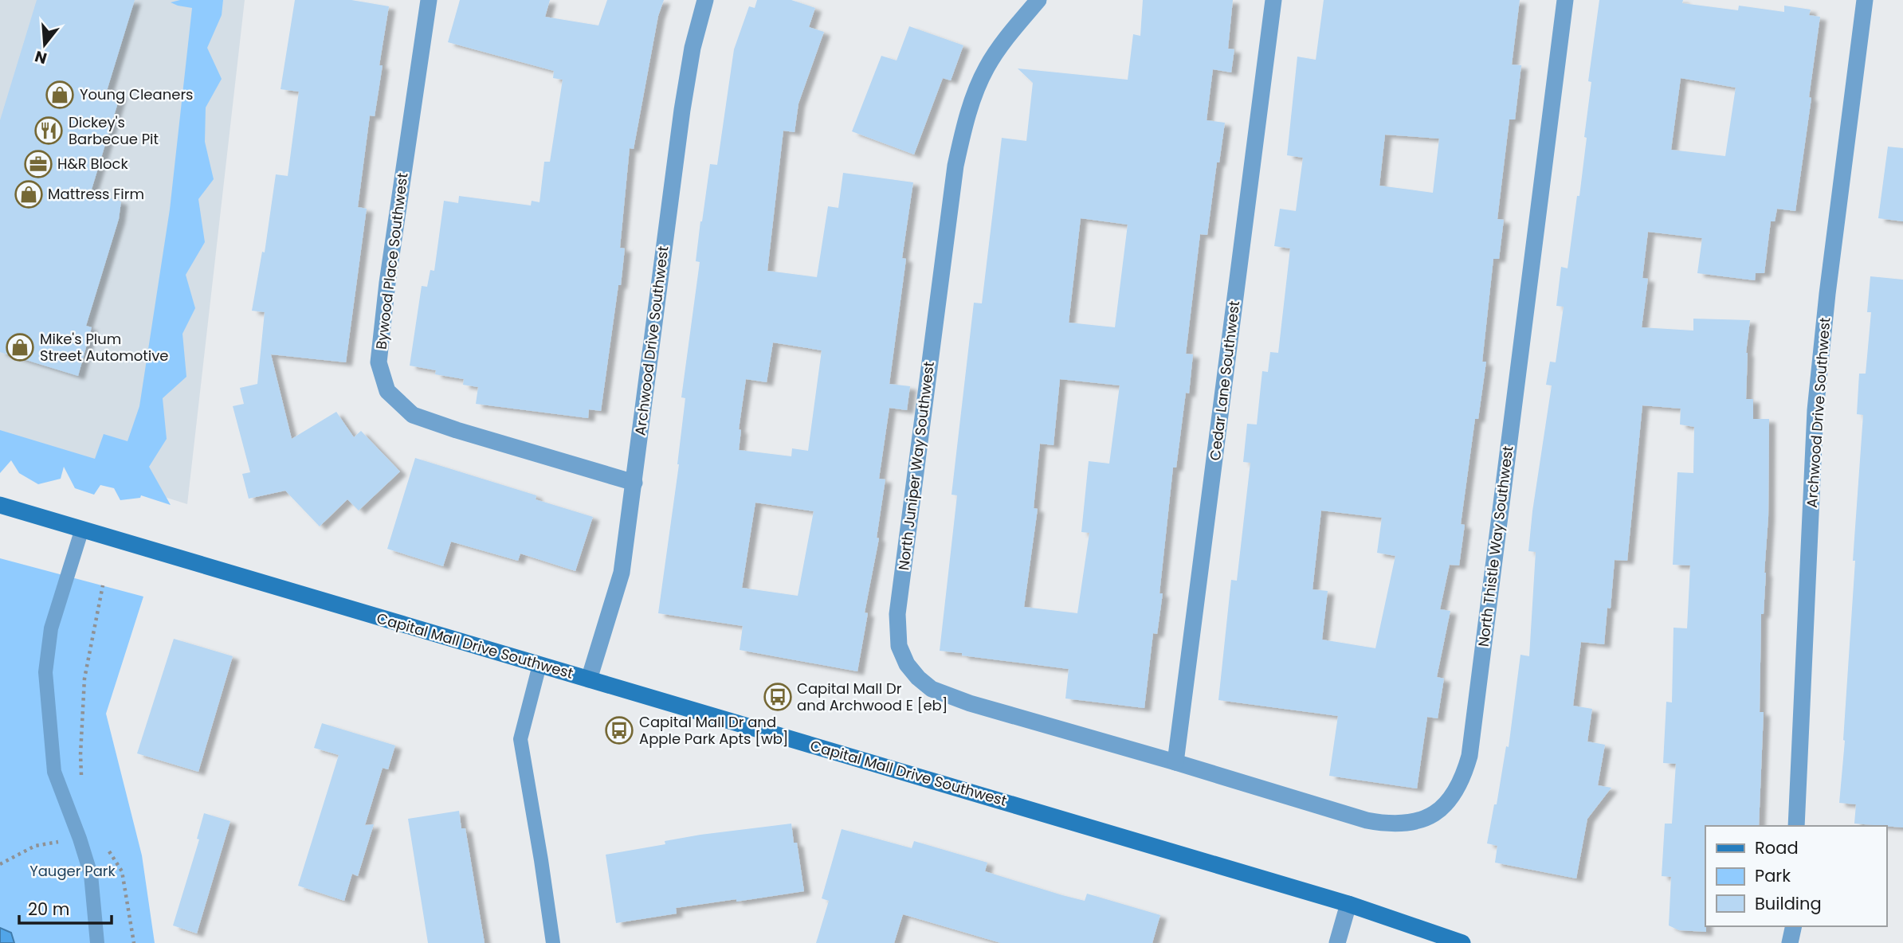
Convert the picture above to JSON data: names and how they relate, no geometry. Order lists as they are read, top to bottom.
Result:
{
  "streets": {
    "street": [
      "Bywood Place Southwest",
      "Archwood Drive Southwest",
      "Cedar Lane Southwest",
      "North Juniper Way Southwest",
      "North Thistle Way Southwest",
      "Capital Mall Drive Southwest"
    ]
  },
  "crossings": [
    ["Bywood Place Southwest", "Archwood Drive Southwest"],
    ["Archwood Drive Southwest", "Capital Mall Drive Southwest"],
    ["Cedar Lane Southwest", "North Juniper Way Southwest"],
    ["Cedar Lane Southwest", "North Thistle Way Southwest"],
    ["North Juniper Way Southwest", "North Thistle Way Southwest"]
  ],
  "parks": ["Yauger Park"],
  "places": {
    "shop": ["Young Cleaners", "Mattress Firm", "Mike's Plum Street Automotive"],
    "restaurant": ["Dickey's Barbecue Pit"],
    "office": ["H&R Block"],
    "bus stop": ["Capital Mall Dr and Archwood E [eb]", "Capital Mall Dr and Apple Park Apts [wb]"]
  },
  "legend": ["Road", "Park", "Building"],
  "scale_bar": "20 m",
  "north": "bottom"
}
